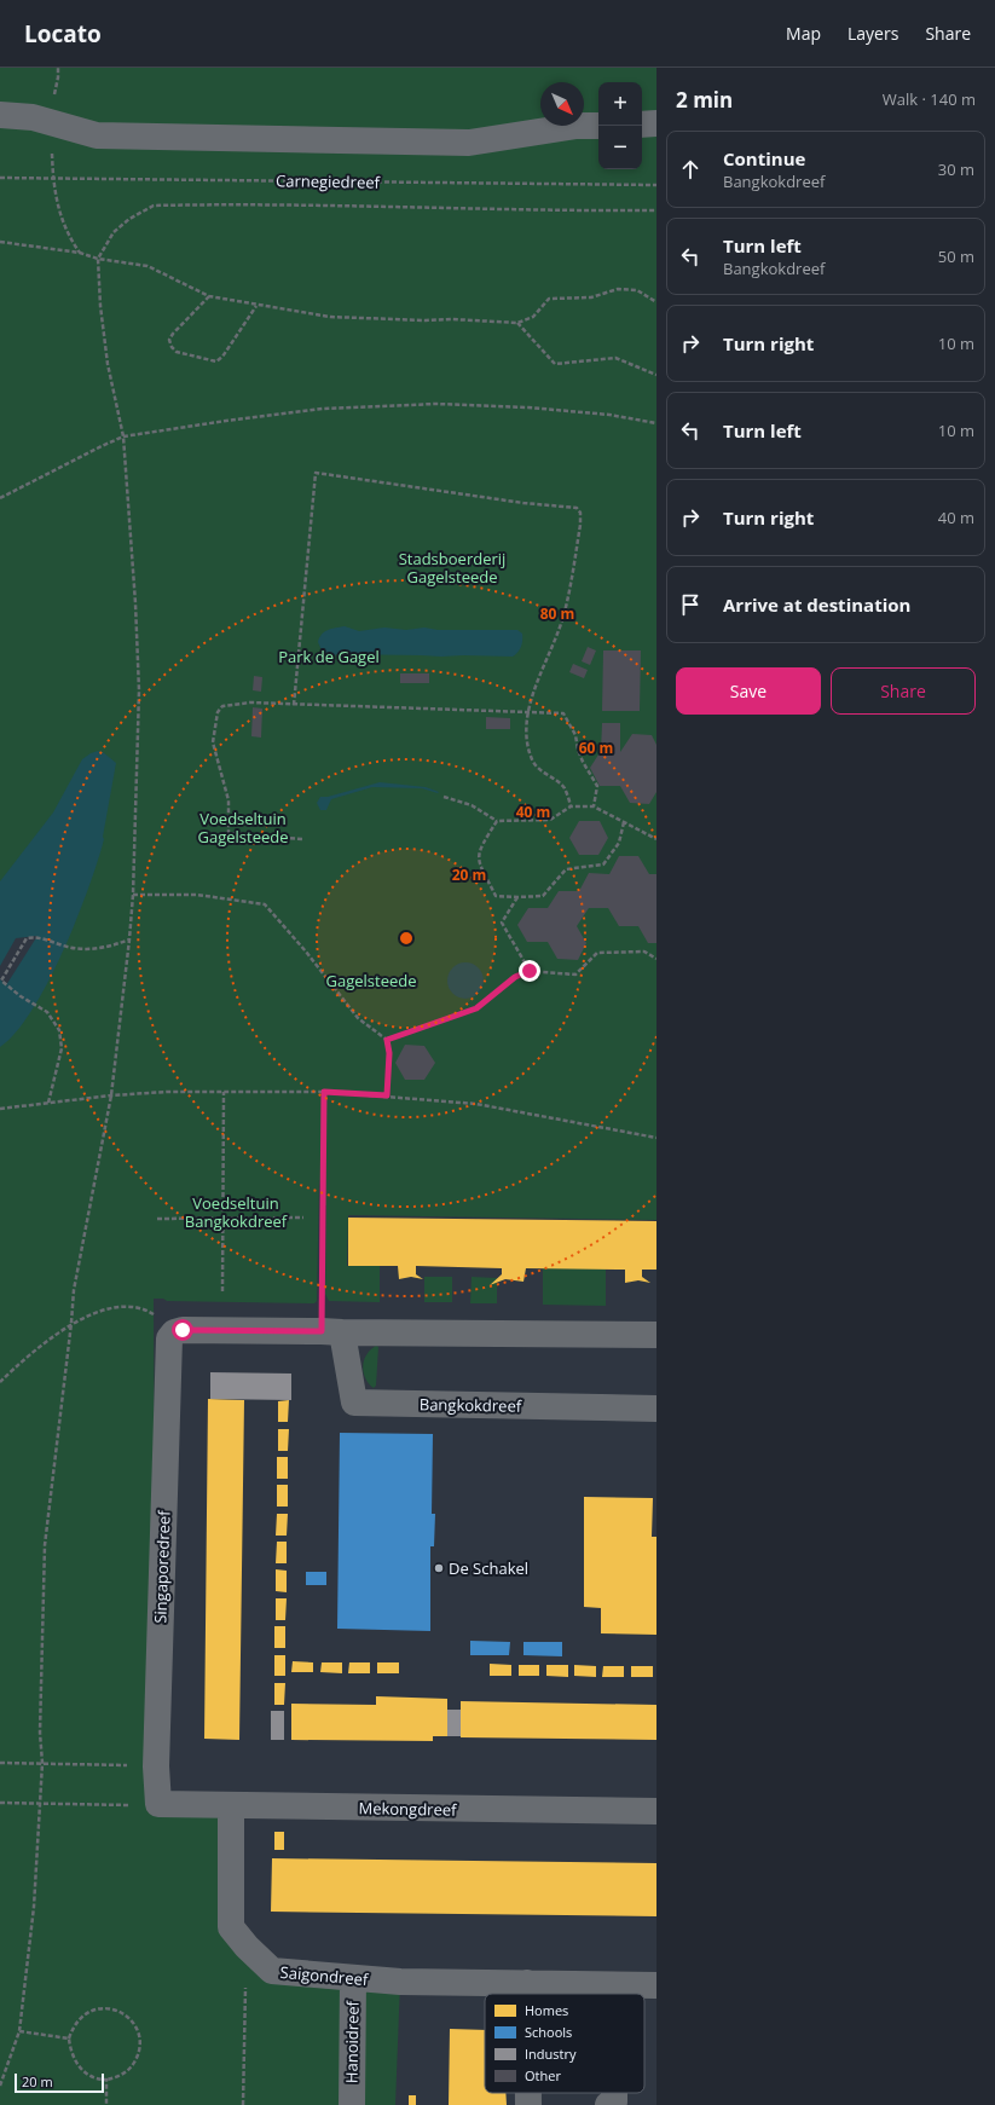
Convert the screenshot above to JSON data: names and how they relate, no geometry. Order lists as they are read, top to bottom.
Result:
{
  "streets": {
    "street": [
      "Bangkokdreef",
      "Singaporedreef",
      "Mekongdreef",
      "Saigondreef",
      "Hanoidreef"
    ],
    "path": ["Carnegiedreef"]
  },
  "crossings": [
    ["Singaporedreef", "Mekongdreef"],
    ["Mekongdreef", "Saigondreef"],
    ["Saigondreef", "Hanoidreef"]
  ],
  "parks": [
    "Stadsboerderij Gagelsteede",
    "Park de Gagel",
    "Voedseltuin Gagelsteede",
    "Gagelsteede",
    "Voedseltuin Bangkokdreef"
  ],
  "places": ["De Schakel"],
  "legend": [
    "Homes",
    "Schools",
    "Industry",
    "Other"
  ],
  "scale_bar": "20 m",
  "north": "bottom right",
  "page": {
    "header": "Locato",
    "nav": ["Map", "Layers", "Share"],
    "heading": ["2 min", "Walk · 140 m"],
    "map_buttons": ["+", "−"],
    "list": [
      ["Continue", "Bangkokdreef", "30 m"],
      ["Turn left", "Bangkokdreef", "50 m"],
      ["Turn right", "10 m"],
      ["Turn left", "10 m"],
      ["Turn right", "40 m"],
      "Arrive at destination"
    ],
    "buttons": ["Save", "Share"],
    "scale": "20 m"
  },
  "rings": [
    "80 m",
    "60 m",
    "40 m",
    "20 m"
  ]
}
